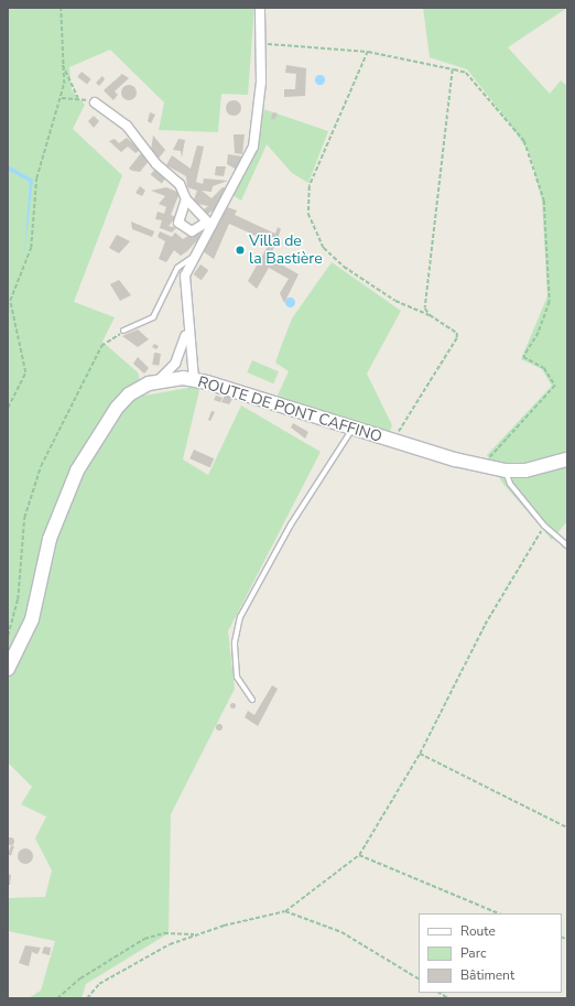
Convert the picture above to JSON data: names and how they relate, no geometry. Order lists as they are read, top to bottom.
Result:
{
  "streets": {
    "street": ["ROUTE DE PONT CAFFINO"]
  },
  "places": ["Villa de la Bastière"],
  "legend": ["Route", "Parc", "Bâtiment"]
}
